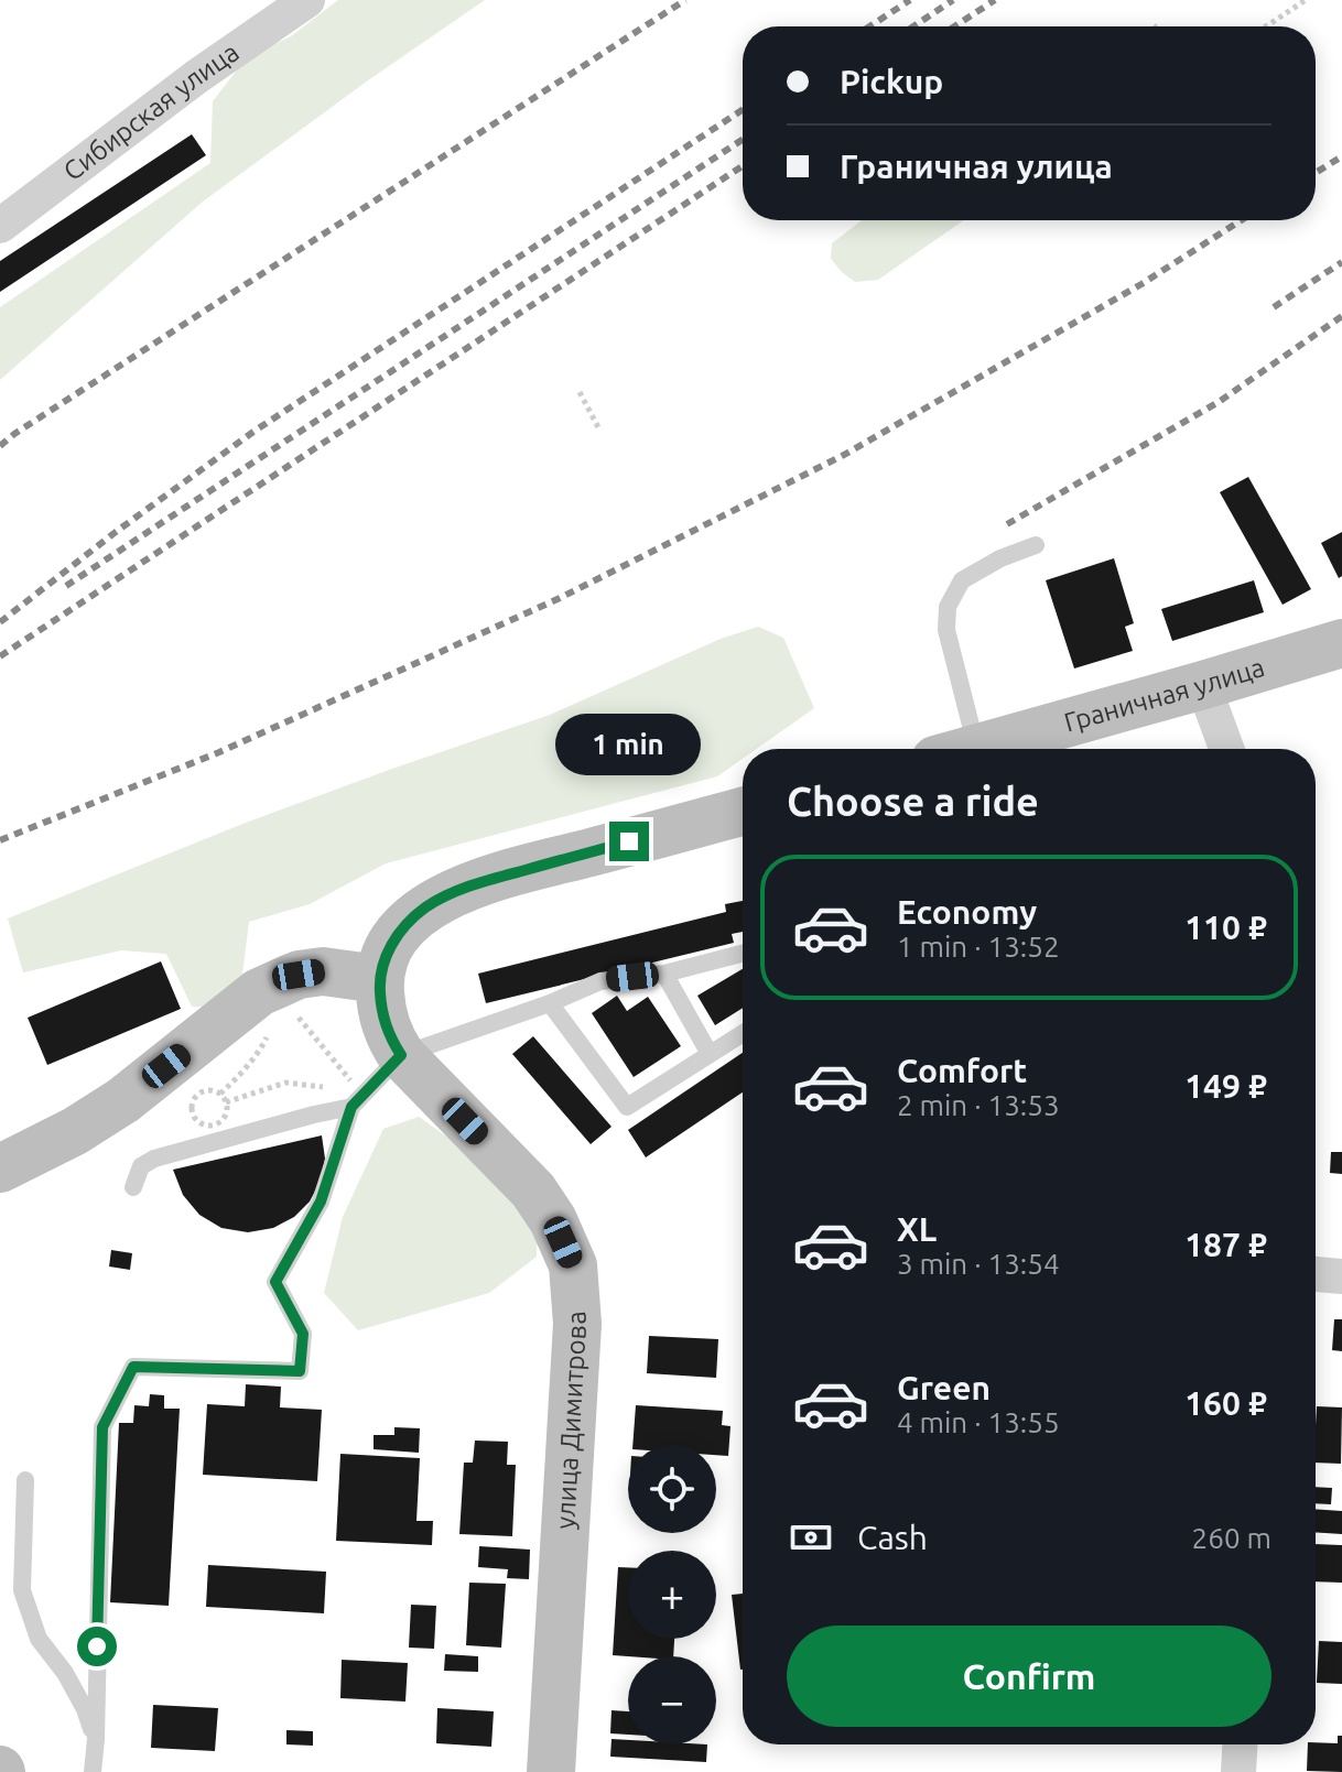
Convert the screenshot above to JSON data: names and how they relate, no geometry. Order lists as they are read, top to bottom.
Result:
{
  "streets": {
    "main road": ["Граничная улица", "улица Димитрова"],
    "street": ["Сибирская улица"]
  },
  "page": {
    "banner": ["Pickup", "Граничная улица"],
    "bubble": "1 min",
    "heading": "Choose a ride",
    "list": [
      {
        "name": "Economy",
        "note": "1 min · 13:52",
        "value": "110 ₽"
      },
      {
        "name": "Comfort",
        "note": "2 min · 13:53",
        "value": "149 ₽"
      },
      {
        "name": "XL",
        "note": "3 min · 13:54",
        "value": "187 ₽"
      },
      {
        "name": "Green",
        "note": "4 min · 13:55",
        "value": "160 ₽"
      }
    ],
    "map_buttons": ["+", "−"],
    "pay": ["Cash", "260 m"],
    "buttons": "Confirm"
  }
}
